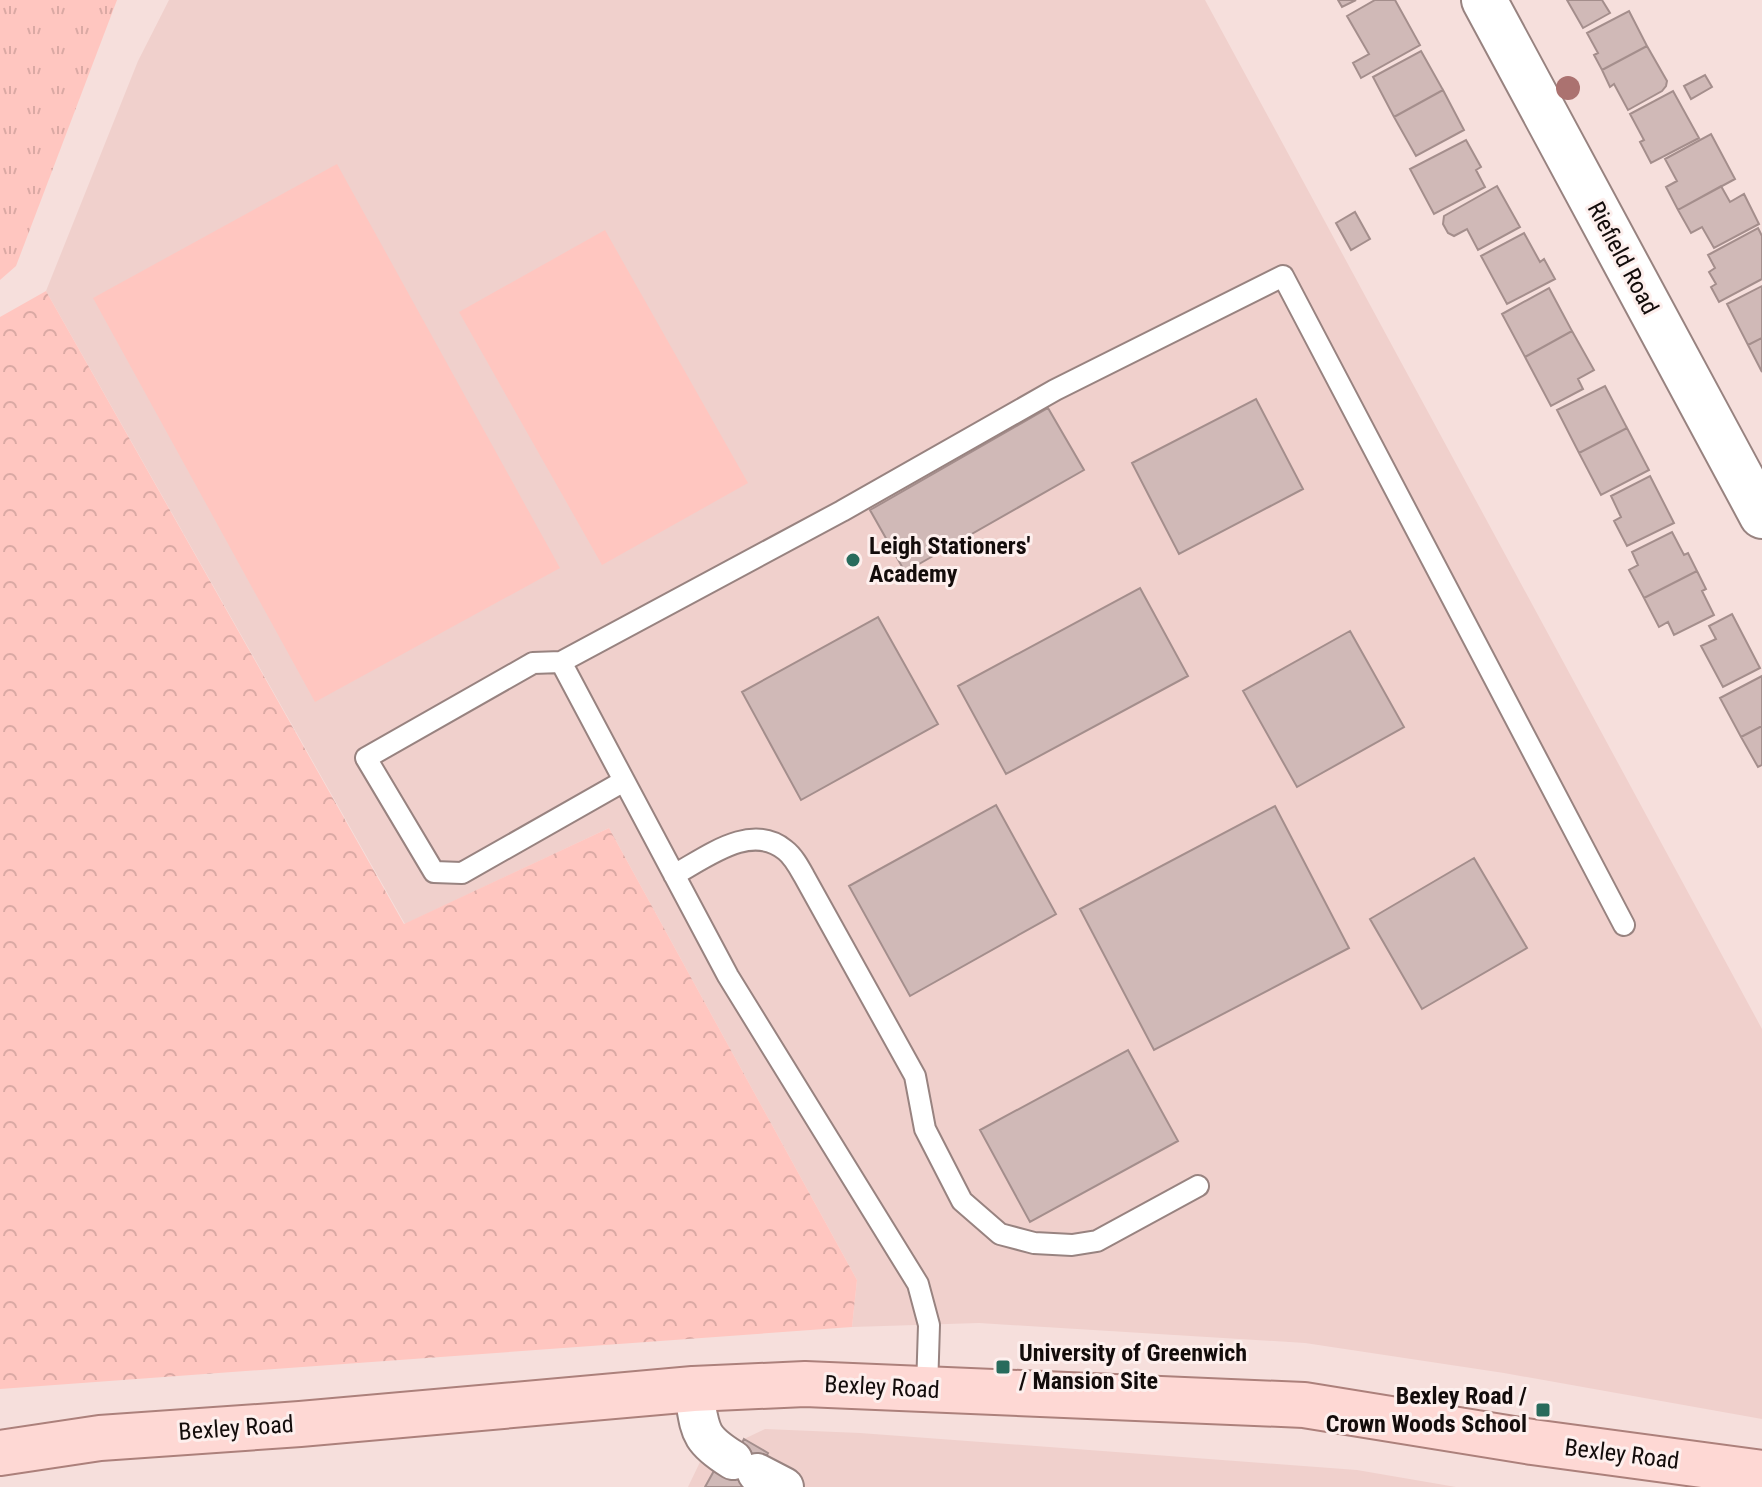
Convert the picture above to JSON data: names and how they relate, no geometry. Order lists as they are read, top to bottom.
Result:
{
  "streets": {
    "main road": ["Bexley Road"],
    "street": ["Riefield Road"]
  },
  "places": {
    "other": ["Leigh Stationers' Academy"],
    "transit": ["University of Greenwich / Mansion Site", "Bexley Road / Crown Woods School"]
  }
}
